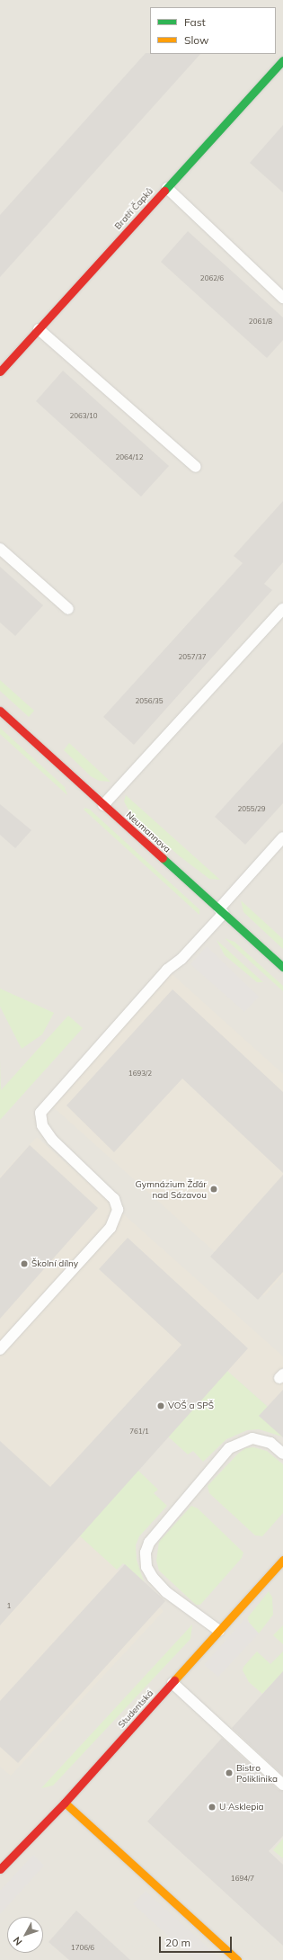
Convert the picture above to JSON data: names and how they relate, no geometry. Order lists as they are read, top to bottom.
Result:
{
  "streets": {
    "street": ["Bratří Čapků", "Neumannova", "Studentská"]
  },
  "places": [
    "Gymnázium Žďár nad Sázavou",
    "Školní dílny",
    "VOŠ a SPŠ",
    "Bistro Poliklinika",
    "U Asklepia"
  ],
  "house_numbers": [
    "2062/6",
    "2061/8",
    "2063/10",
    "2064/12",
    "2057/37",
    "2056/35",
    "2055/29",
    "1693/2",
    "761/1",
    "1",
    "1694/7",
    "1706/6"
  ],
  "legend": ["Fast", "Slow"],
  "scale_bar": "20 m",
  "north": "bottom left"
}
